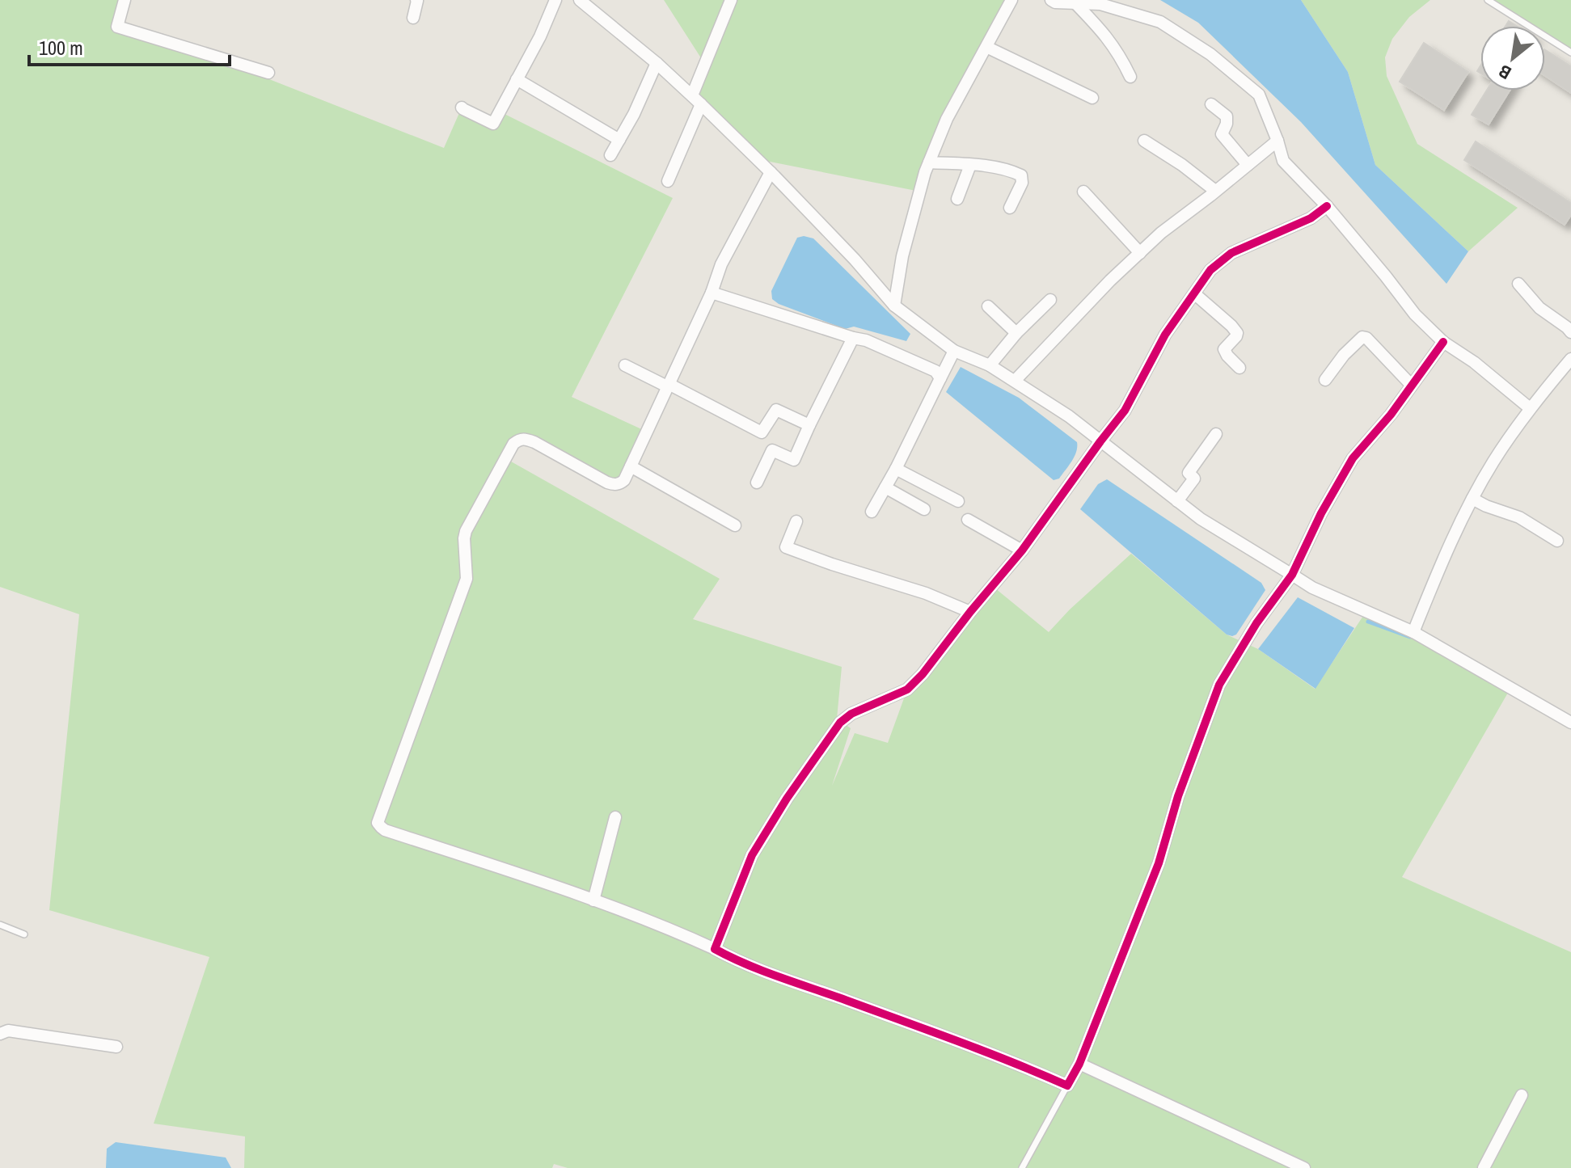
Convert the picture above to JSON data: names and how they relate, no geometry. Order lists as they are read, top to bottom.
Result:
{
  "scale_bar": "100 m",
  "north": "bottom left"
}
